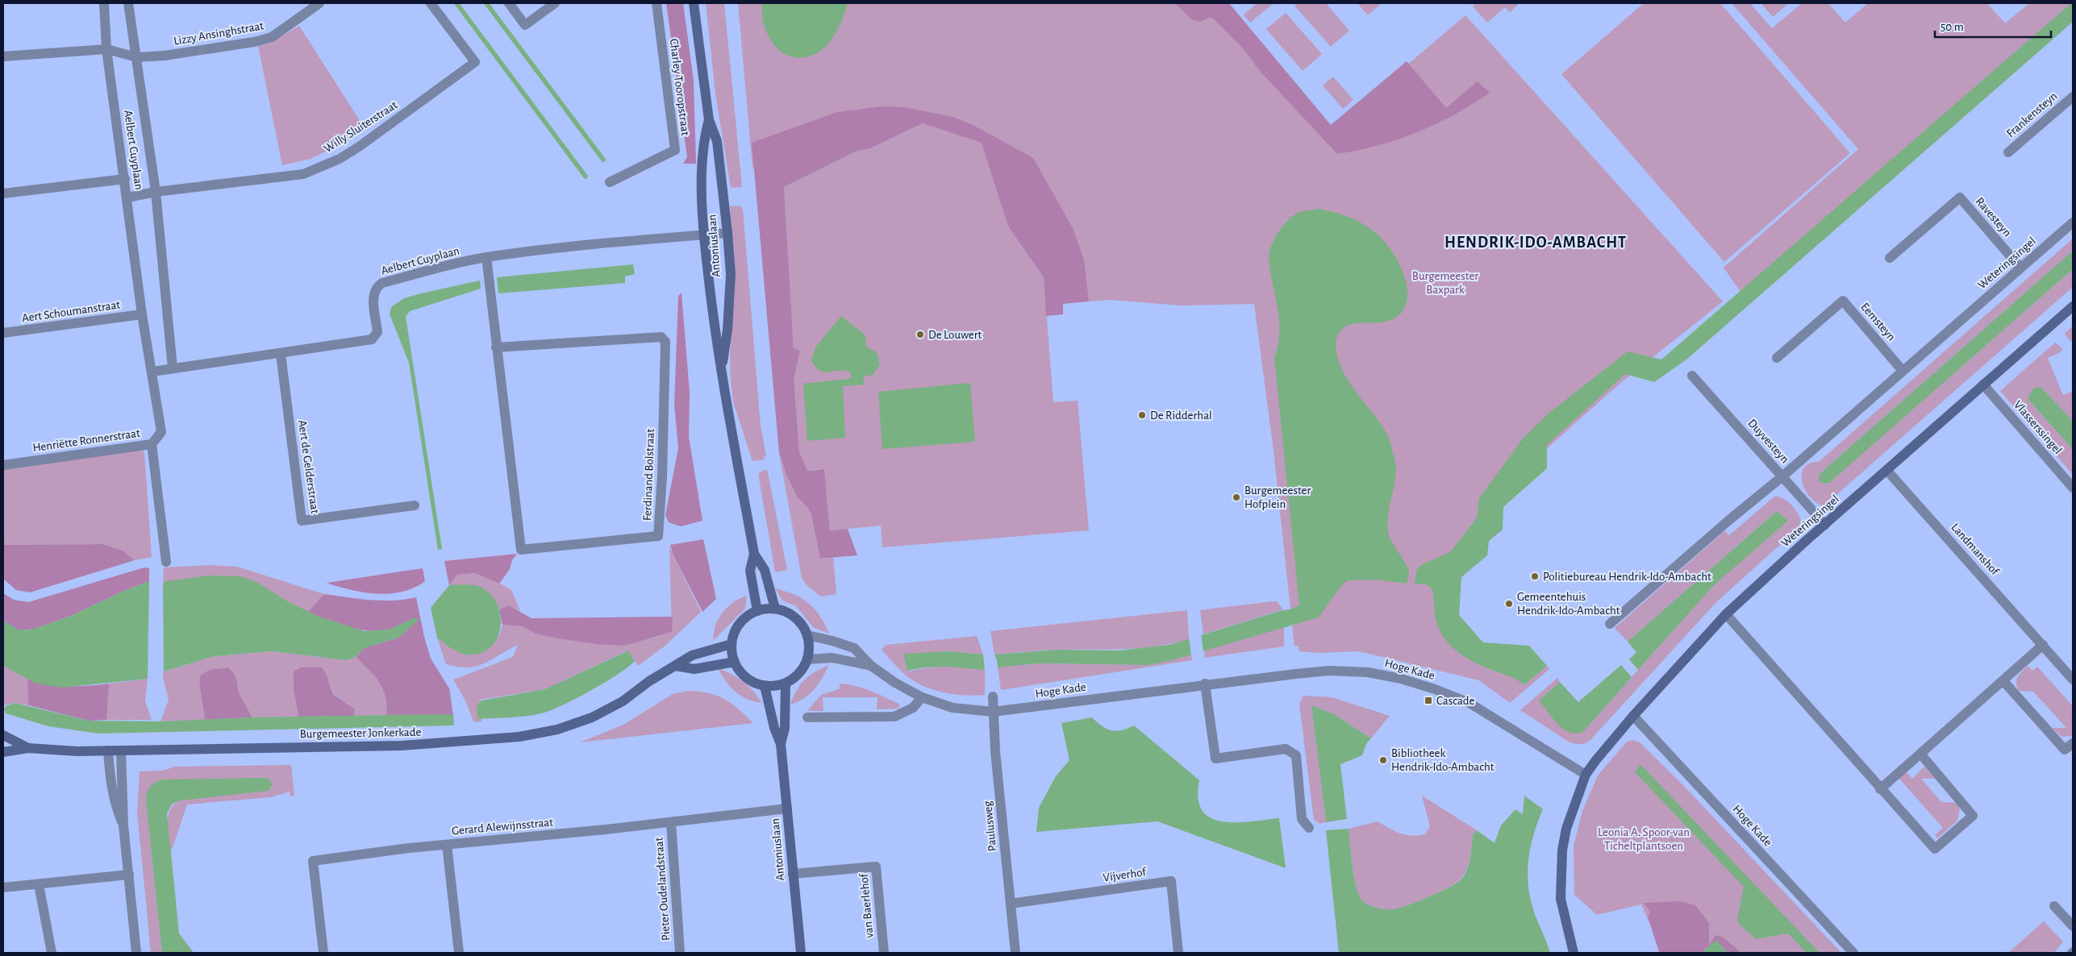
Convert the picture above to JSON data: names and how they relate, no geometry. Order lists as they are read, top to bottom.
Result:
{
  "streets": {
    "main road": ["Antoniuslaan", "Weteringsingel", "Burgemeester Jonkerkade"],
    "street": [
      "Lizzy Ansinghstraat",
      "Charley Tooropstraat",
      "Frankensteyn",
      "Willy Sluiterstraat",
      "Aelbert Cuyplaan",
      "Ravesteyn",
      "Aert Schoumanstraat",
      "Eemsteyn",
      "Vlasserssingel",
      "Henriëtte Ronnerstraat",
      "Duyvesteyn",
      "Aert de Gelderstraat",
      "Ferdinand Bolstraat",
      "Landmanshof",
      "Hoge Kade",
      "Gerard Alewijnsstraat",
      "Paulusweg",
      "Vijverhof",
      "Pieter Oudelandstraat",
      "van Baerlehof"
    ]
  },
  "crossings": [
    ["Lizzy Ansinghstraat", "Aelbert Cuyplaan"],
    ["Willy Sluiterstraat", "Aelbert Cuyplaan"],
    ["Aelbert Cuyplaan", "Antoniuslaan"],
    ["Aelbert Cuyplaan", "Aert Schoumanstraat"],
    ["Aelbert Cuyplaan", "Henriëtte Ronnerstraat"],
    ["Aelbert Cuyplaan", "Aert de Gelderstraat"],
    ["Aelbert Cuyplaan", "Ferdinand Bolstraat"],
    ["Ravesteyn", "Weteringsingel"],
    ["Antoniuslaan", "Hoge Kade"],
    ["Antoniuslaan", "Burgemeester Jonkerkade"],
    ["Antoniuslaan", "Gerard Alewijnsstraat"],
    ["Antoniuslaan", "van Baerlehof"],
    ["Weteringsingel", "Eemsteyn"],
    ["Weteringsingel", "Vlasserssingel"],
    ["Weteringsingel", "Duyvesteyn"],
    ["Weteringsingel", "Landmanshof"],
    ["Weteringsingel", "Hoge Kade"],
    ["Hoge Kade", "Burgemeester Jonkerkade"],
    ["Hoge Kade", "Paulusweg"],
    ["Gerard Alewijnsstraat", "Pieter Oudelandstraat"],
    ["Paulusweg", "Vijverhof"]
  ],
  "districts": ["HENDRIK-IDO-AMBACHT"],
  "parks": ["Burgemeester Baxpark", "Leonia A. Spoor-van Ticheltplantsoen"],
  "places": {
    "other": [
      "De Louwert",
      "De Ridderhal",
      "Burgemeester Hofplein",
      "Politiebureau Hendrik-Ido-Ambacht",
      "Gemeentehuis Hendrik-Ido-Ambacht",
      "Bibliotheek Hendrik-Ido-Ambacht"
    ],
    "transit": ["Cascade"]
  },
  "scale_bar": "50 m"
}
